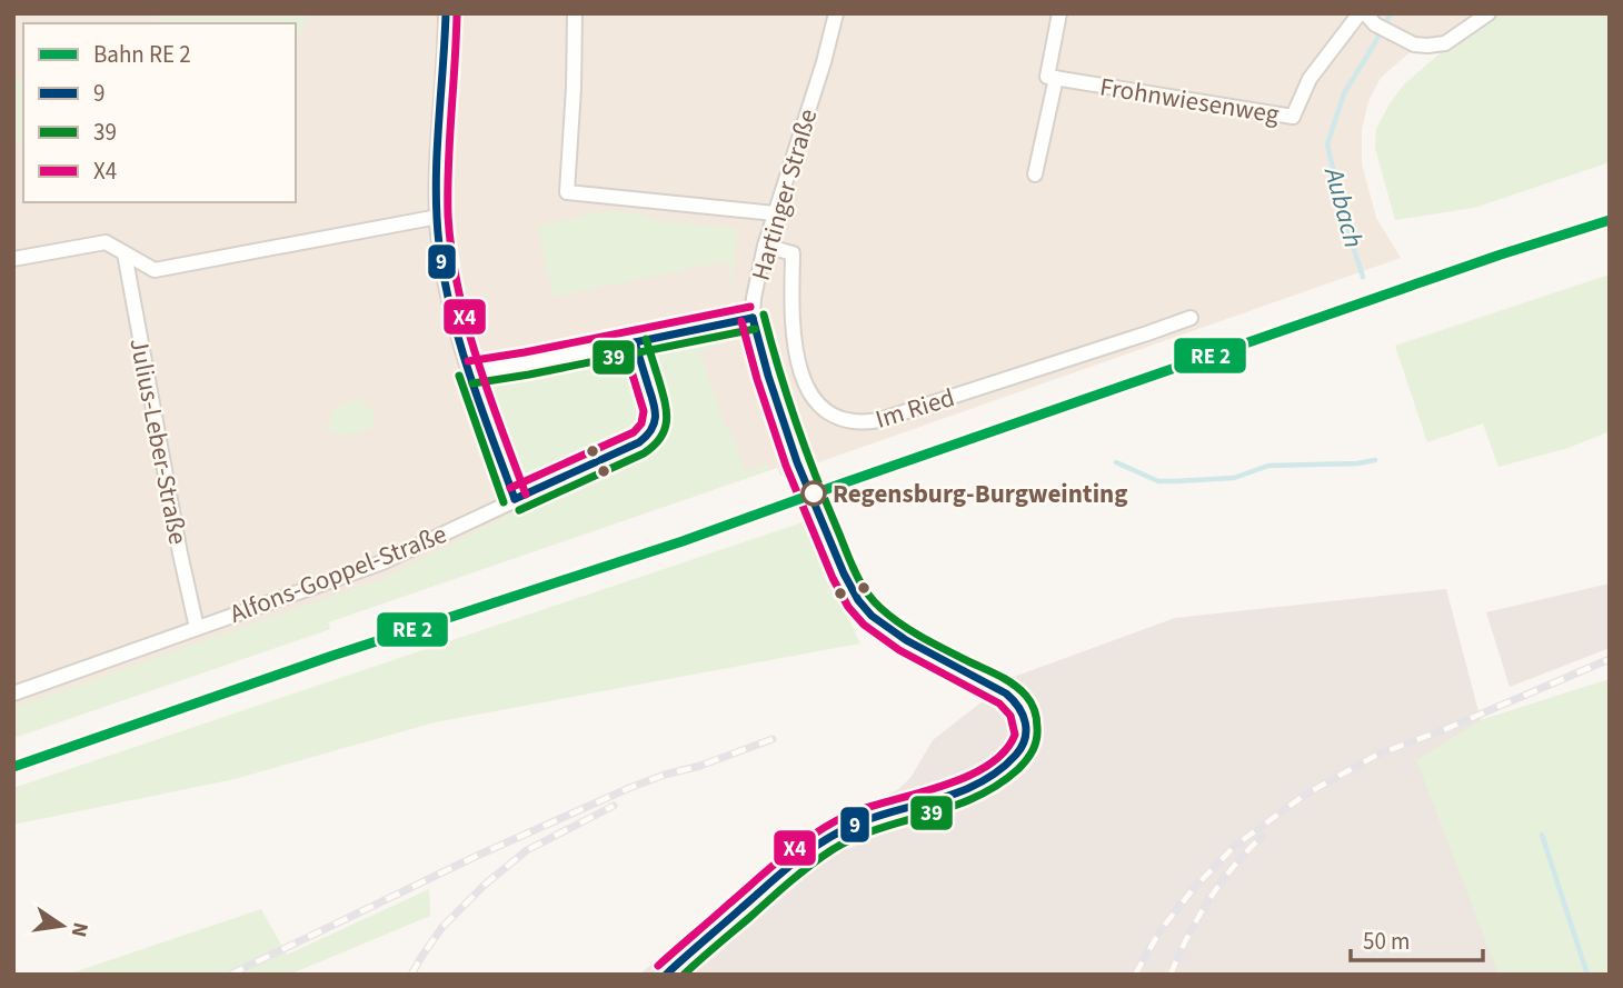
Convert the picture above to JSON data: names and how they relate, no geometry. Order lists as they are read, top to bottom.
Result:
{
  "streets": {
    "street": [
      "Frohnwiesenweg",
      "Hartinger Straße",
      "Im Ried",
      "Julius-Leber-Straße",
      "Alfons-Goppel-Straße"
    ]
  },
  "crossings": [
    ["Hartinger Straße", "Im Ried"],
    ["Julius-Leber-Straße", "Alfons-Goppel-Straße"]
  ],
  "water": ["Aubach"],
  "places": ["Regensburg-Burgweinting"],
  "lines": ["transit line 9", "transit line X4", "transit line 39"],
  "legend": [
    "Bahn RE 2",
    "9",
    "39",
    "X4"
  ],
  "scale_bar": "50 m",
  "north": "right"
}
